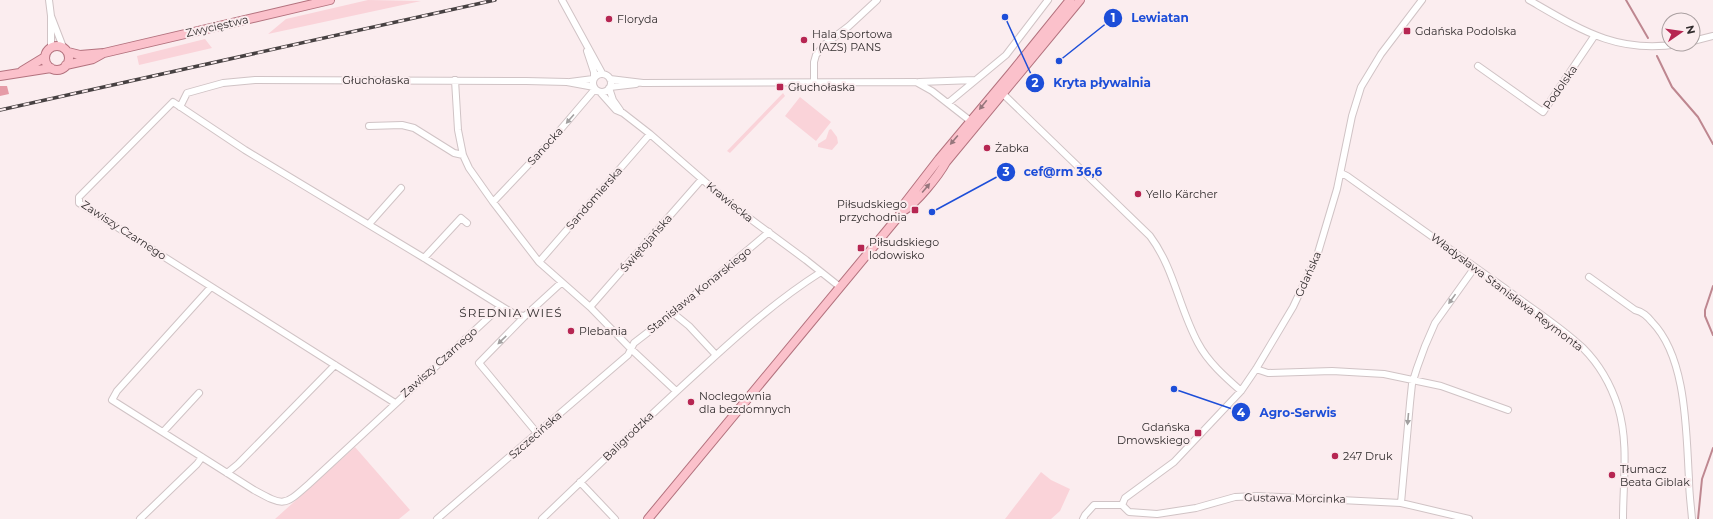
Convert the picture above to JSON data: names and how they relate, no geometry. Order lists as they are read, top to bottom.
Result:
{
  "streets": {
    "main road": ["Zwycięstwa"],
    "street": [
      "Głuchołaska",
      "Podolska",
      "Sanocka",
      "Sandomierska",
      "Krawiecka",
      "Zawiszy Czarnego",
      "Świętojańska",
      "Gdańska",
      "Stanisława Konarskiego",
      "Władysława Stanisława Reymonta",
      "Szczecińska",
      "Baligrodzka",
      "Gustawa Morcinka"
    ]
  },
  "crossings": [
    ["Głuchołaska", "Sanocka"],
    ["Głuchołaska", "Krawiecka"],
    ["Głuchołaska", "Zawiszy Czarnego"],
    ["Sanocka", "Krawiecka"],
    ["Sandomierska", "Krawiecka"],
    ["Krawiecka", "Świętojańska"],
    ["Krawiecka", "Stanisława Konarskiego"],
    ["Krawiecka", "Baligrodzka"],
    ["Gdańska", "Władysława Stanisława Reymonta"],
    ["Gdańska", "Gustawa Morcinka"],
    ["Stanisława Konarskiego", "Szczecińska"]
  ],
  "one_way": ["Sanocka"],
  "districts": ["ŚREDNIA WIEŚ"],
  "places": {
    "other": [
      "Kryta pływalnia",
      "Floryda",
      "Hala Sportowa I (AZS) PANS",
      "Lewiatan",
      "Żabka",
      "Yello Kärcher",
      "cef@rm 36,6",
      "Plebania",
      "Agro-Serwis",
      "Noclegownia dla bezdomnych",
      "247 Druk",
      "Tłumacz Beata Giblak"
    ],
    "transit": [
      "Gdańska Podolska",
      "Głuchołaska",
      "Piłsudskiego przychodnia",
      "Piłsudskiego lodowisko",
      "Gdańska Dmowskiego"
    ]
  },
  "north": "right"
}
